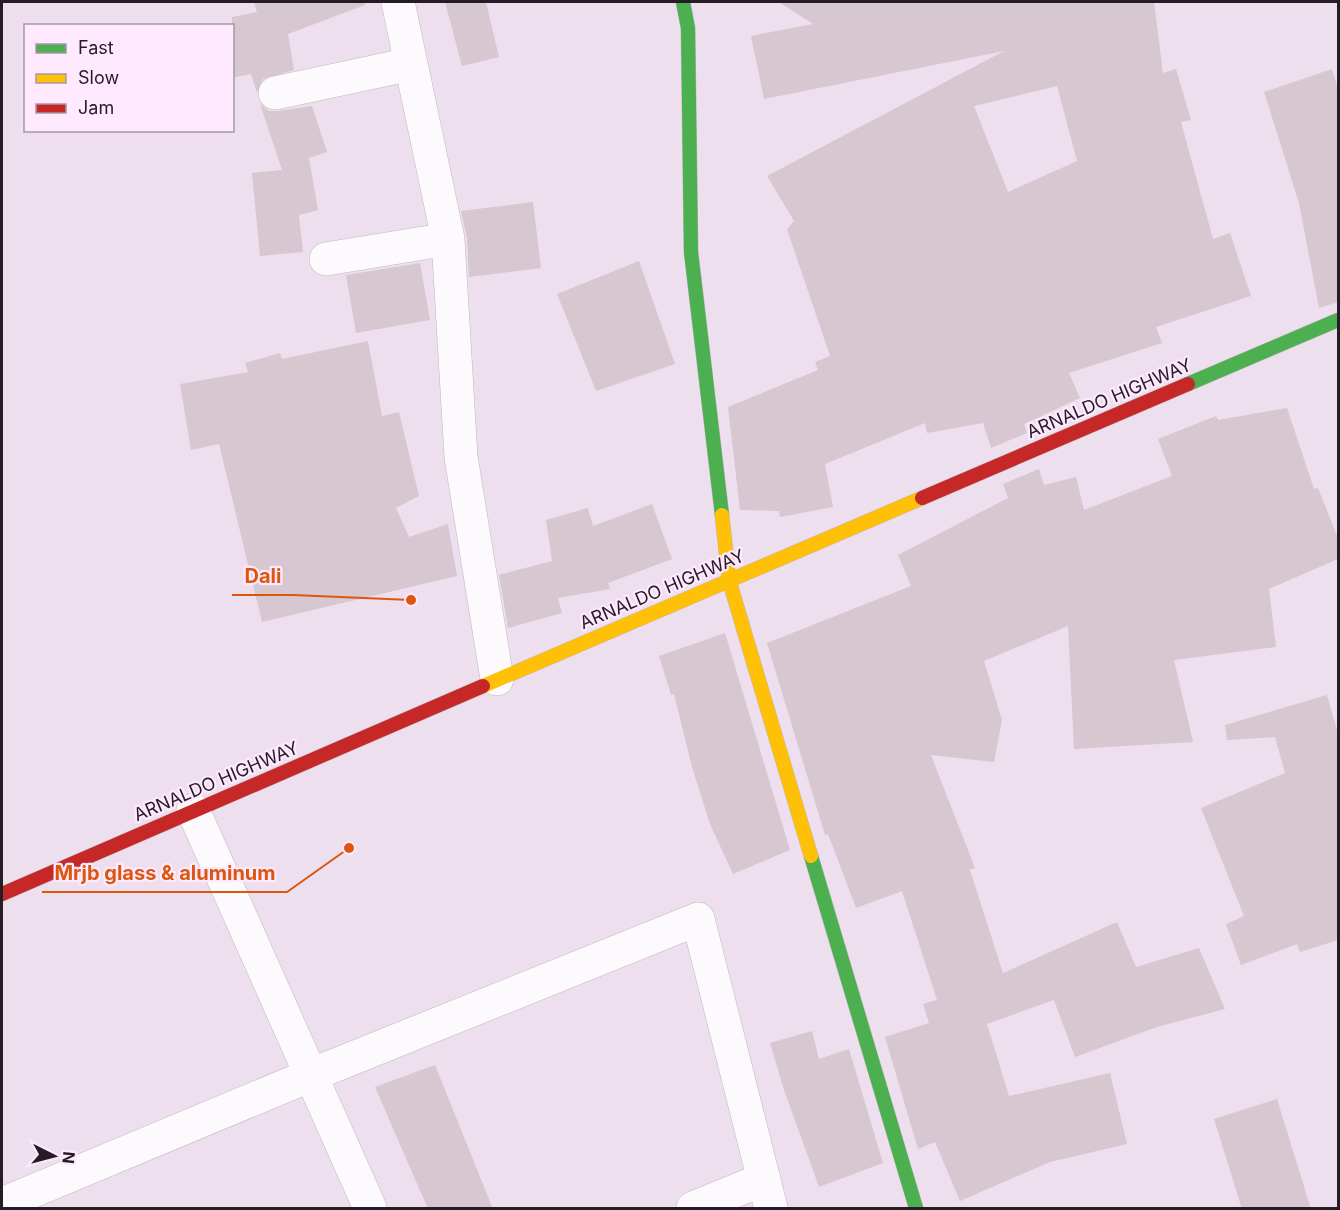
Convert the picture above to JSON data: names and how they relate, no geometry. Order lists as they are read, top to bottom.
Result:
{
  "streets": {
    "main road": ["ARNALDO HIGHWAY"]
  },
  "places": ["Dali", "Mrjb glass & aluminum"],
  "legend": ["Fast", "Slow", "Jam"],
  "north": "right"
}
